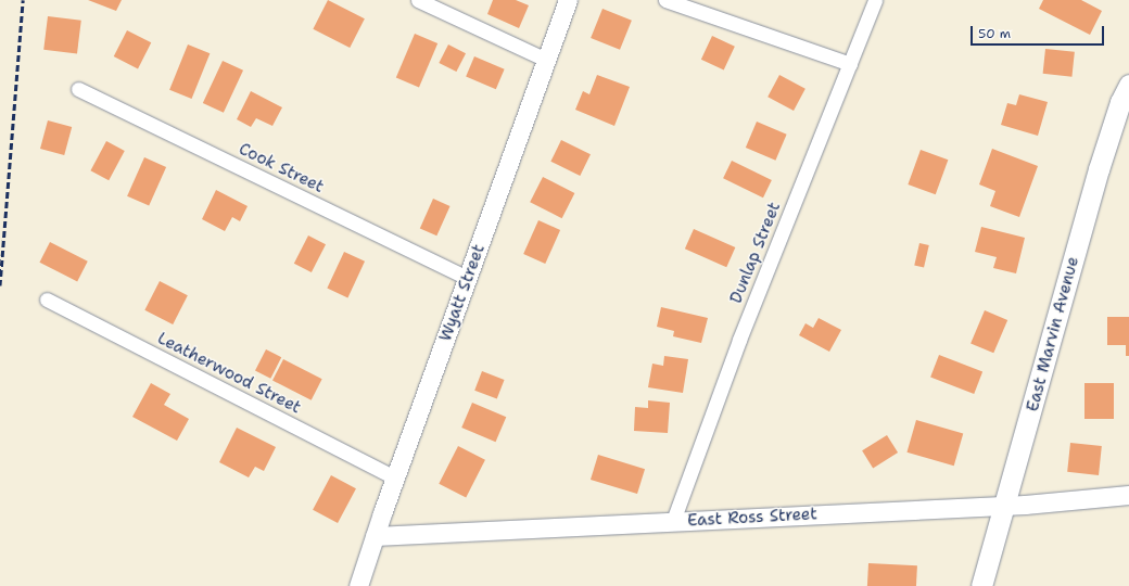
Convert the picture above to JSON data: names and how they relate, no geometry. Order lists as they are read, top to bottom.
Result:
{
  "streets": {
    "main road": ["East Marvin Avenue"],
    "street": [
      "Cook Street",
      "Dunlap Street",
      "Wyatt Street",
      "Leatherwood Street",
      "East Ross Street"
    ]
  },
  "crossings": [
    ["Cook Street", "Wyatt Street"],
    ["Dunlap Street", "East Ross Street"],
    ["Wyatt Street", "Leatherwood Street"],
    ["Wyatt Street", "East Ross Street"],
    ["East Marvin Avenue", "East Ross Street"]
  ],
  "scale_bar": "50 m"
}
